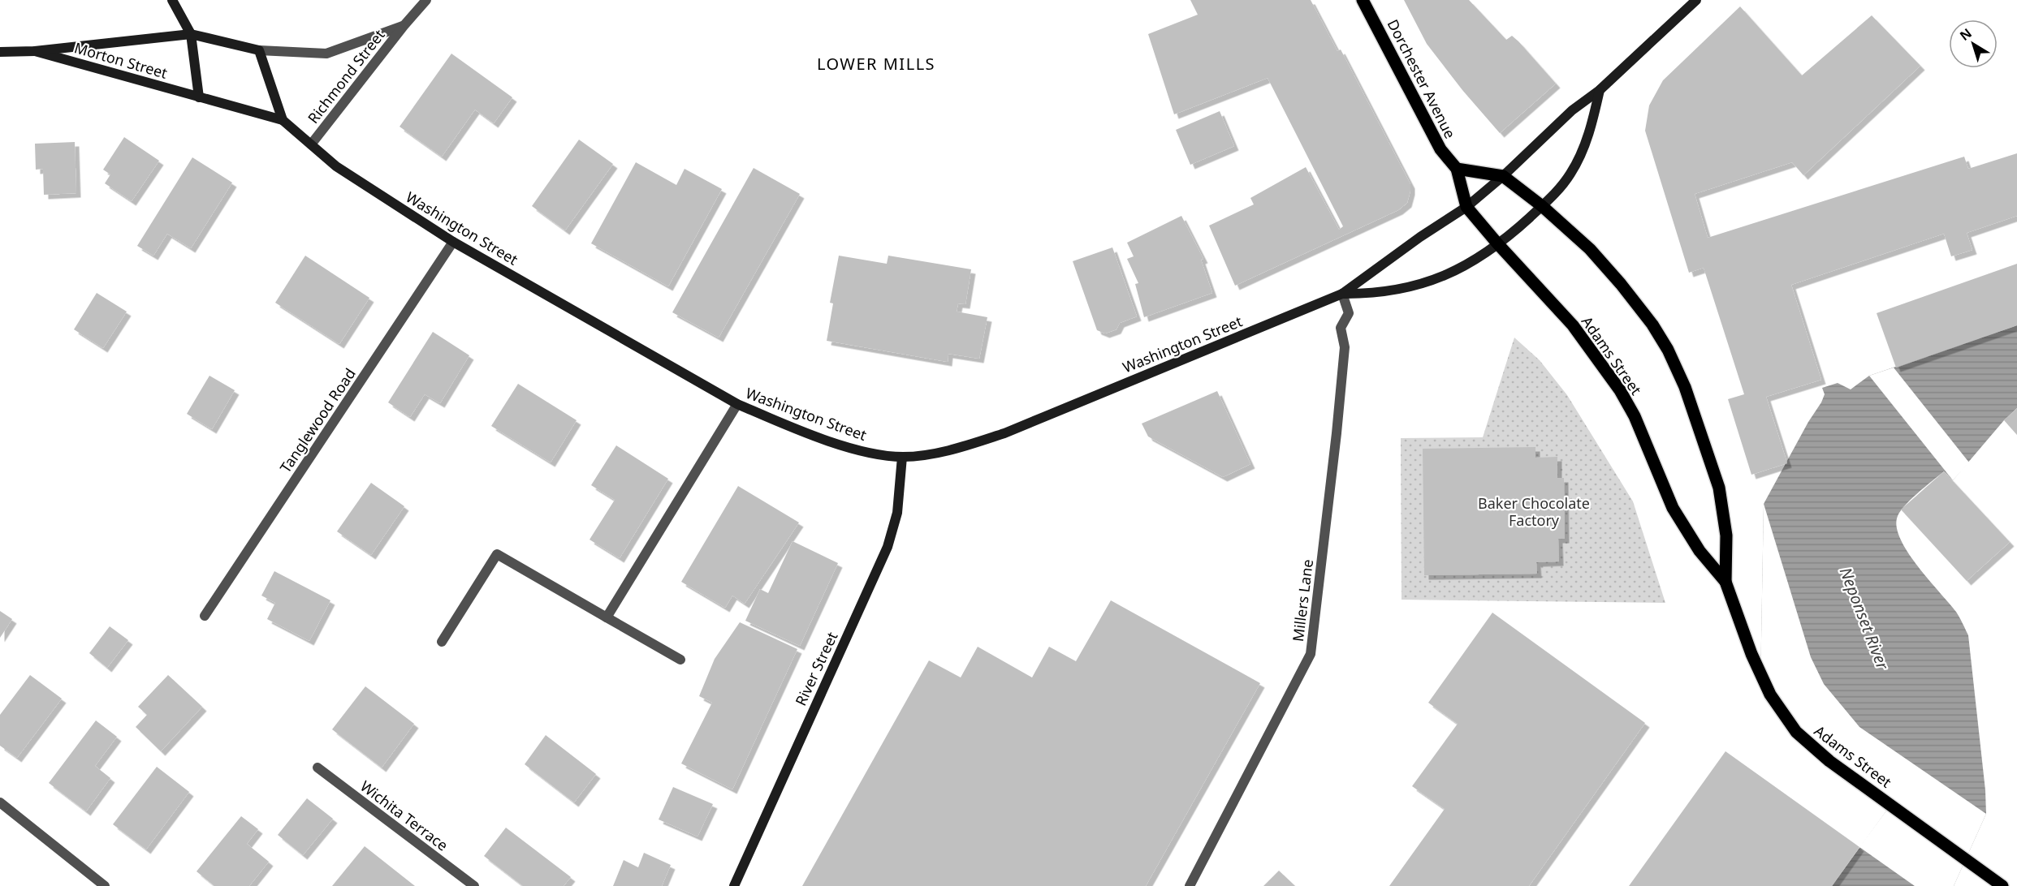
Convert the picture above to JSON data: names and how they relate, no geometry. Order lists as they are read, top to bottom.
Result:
{
  "streets": {
    "main road": [
      "Morton Street",
      "Dorchester Avenue",
      "Washington Street",
      "Adams Street",
      "River Street"
    ],
    "street": [
      "Richmond Street",
      "Tanglewood Road",
      "Millers Lane",
      "Wichita Terrace"
    ]
  },
  "crossings": [
    ["Morton Street", "Washington Street"],
    ["Richmond Street", "Washington Street"],
    ["Dorchester Avenue", "Washington Street"],
    ["Dorchester Avenue", "Adams Street"],
    ["Washington Street", "Adams Street"],
    ["Washington Street", "Tanglewood Road"],
    ["Washington Street", "Millers Lane"],
    ["Washington Street", "River Street"]
  ],
  "districts": ["LOWER MILLS"],
  "water": ["Neponset River"],
  "parks": ["Baker Chocolate Factory"],
  "north": "top left"
}
